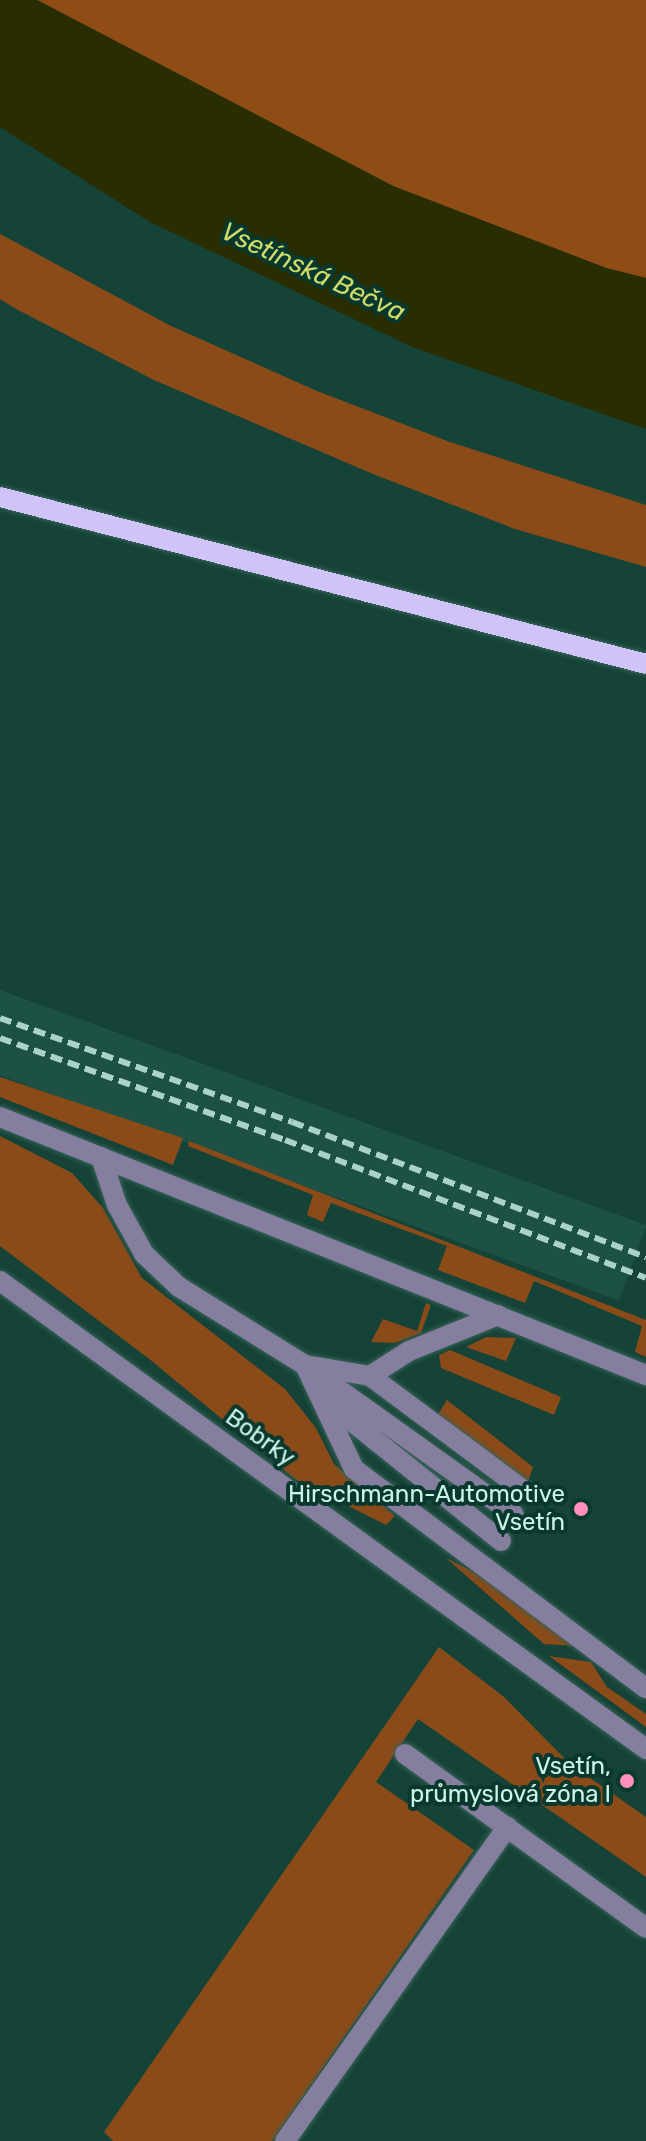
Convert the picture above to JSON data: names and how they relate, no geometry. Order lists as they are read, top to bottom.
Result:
{
  "streets": {
    "street": ["Bobrky"]
  },
  "water": ["Vsetínská Bečva"],
  "places": ["Hirschmann-Automotive Vsetín", "Vsetín, průmyslová zóna I"]
}
